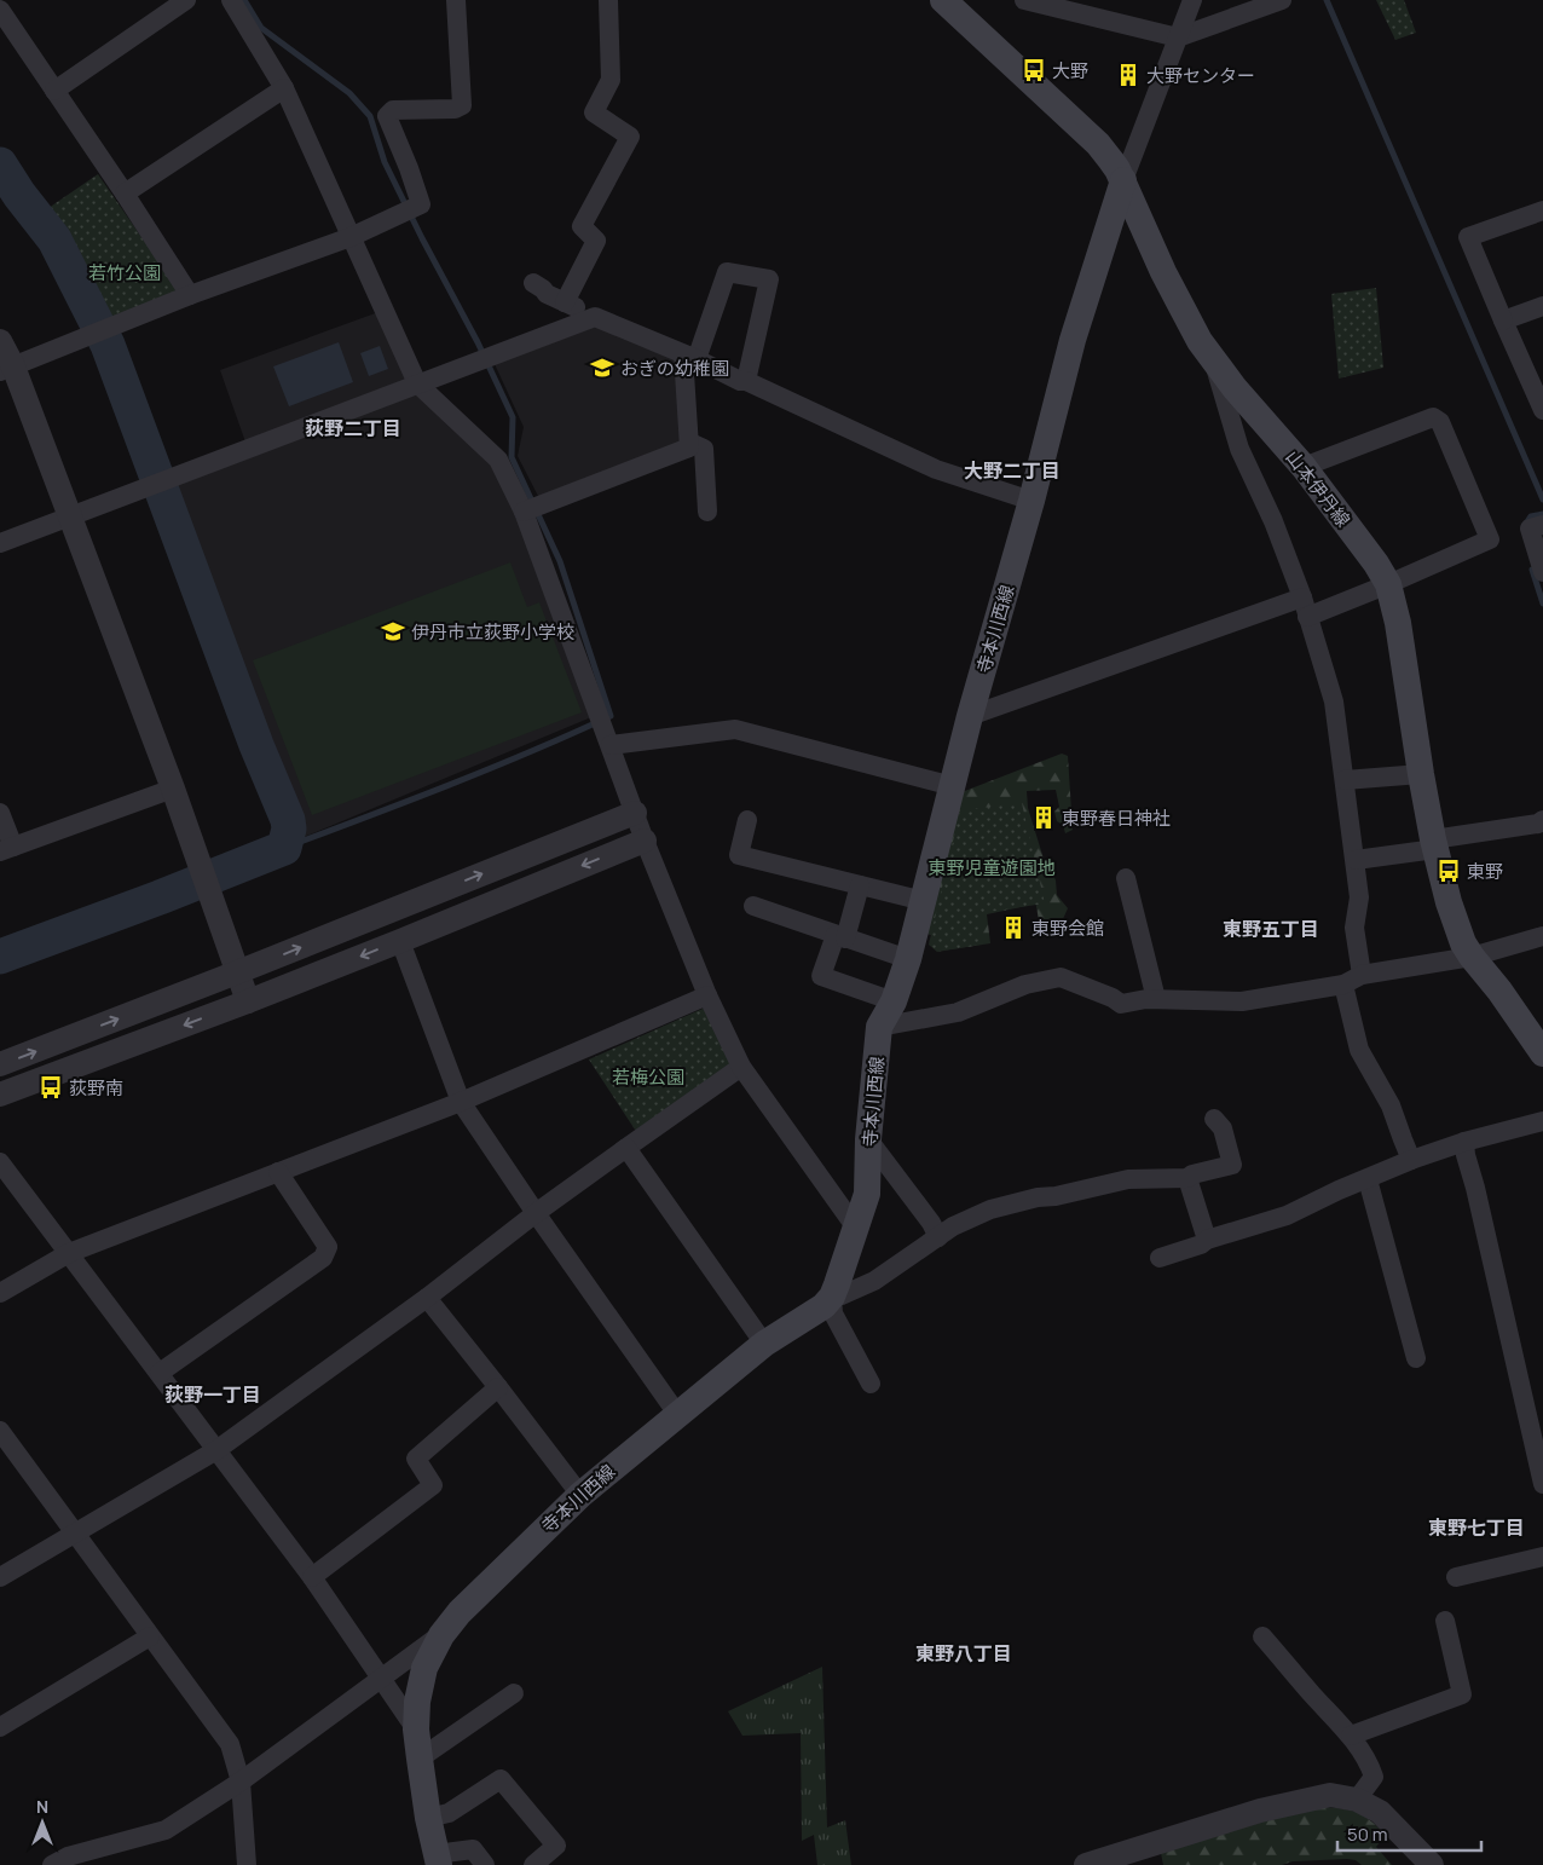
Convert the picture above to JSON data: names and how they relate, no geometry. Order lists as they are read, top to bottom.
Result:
{
  "streets": {
    "main road": ["山本伊丹線", "寺本川西線"]
  },
  "crossings": [
    ["山本伊丹線", "寺本川西線"]
  ],
  "districts": [
    "荻野二丁目",
    "大野二丁目",
    "東野五丁目",
    "荻野一丁目",
    "東野七丁目",
    "東野八丁目"
  ],
  "parks": ["若竹公園", "東野児童遊園地", "若梅公園"],
  "places": {
    "bus stop": ["大野", "東野", "荻野南"],
    "building": ["大野センター", "東野春日神社", "東野会館"],
    "school or university": ["おぎの幼稚園", "伊丹市立荻野小学校"]
  },
  "scale_bar": "50 m",
  "north": "top"
}
